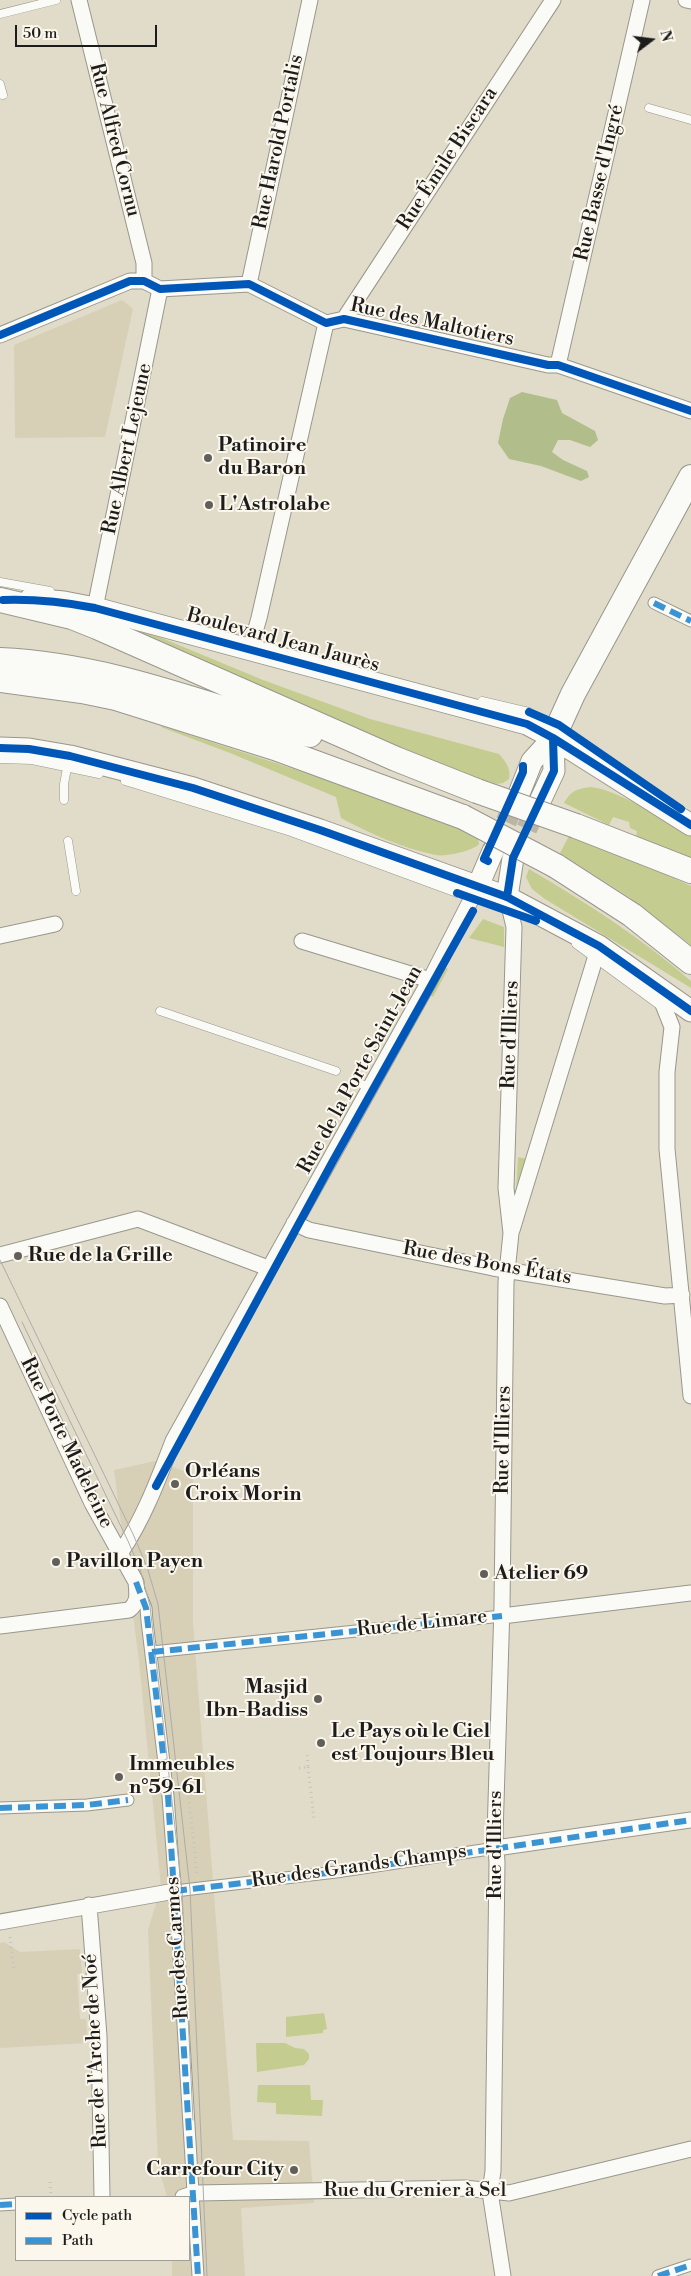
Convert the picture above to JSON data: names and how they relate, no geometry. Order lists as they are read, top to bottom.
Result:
{
  "streets": {
    "main road": ["Boulevard Jean Jaurès"],
    "street": [
      "Rue Alfred Cornu",
      "Rue Harold Portalis",
      "Rue Émile Biscara",
      "Rue Basse d'Ingré",
      "Rue des Maltotiers",
      "Rue Albert Lejeune",
      "Rue d'Illiers",
      "Rue de la Porte Saint-Jean",
      "Rue des Bons États",
      "Rue Porte Madeleine",
      "Rue de Limare",
      "Rue des Grands Champs",
      "Rue des Carmes",
      "Rue de l'Arche de Noé",
      "Rue du Grenier à Sel"
    ]
  },
  "crossings": [
    ["Rue Harold Portalis", "Rue des Maltotiers"],
    ["Rue Émile Biscara", "Rue des Maltotiers"],
    ["Rue Basse d'Ingré", "Rue des Maltotiers"],
    ["Rue Albert Lejeune", "Boulevard Jean Jaurès"],
    ["Rue d'Illiers", "Rue des Bons États"],
    ["Rue d'Illiers", "Rue de Limare"],
    ["Rue d'Illiers", "Rue des Grands Champs"],
    ["Rue d'Illiers", "Rue du Grenier à Sel"],
    ["Rue de la Porte Saint-Jean", "Rue des Bons États"],
    ["Rue de la Porte Saint-Jean", "Rue Porte Madeleine"],
    ["Rue Porte Madeleine", "Rue des Carmes"],
    ["Rue de Limare", "Rue des Carmes"],
    ["Rue des Grands Champs", "Rue des Carmes"],
    ["Rue des Carmes", "Rue du Grenier à Sel"]
  ],
  "places": [
    "Patinoire du Baron",
    "L'Astrolabe",
    "Rue de la Grille",
    "Orléans Croix Morin",
    "Pavillon Payen",
    "Atelier 69",
    "Masjid Ibn-Badiss",
    "Le Pays où le Ciel est Toujours Bleu",
    "Immeubles n°59-61",
    "Carrefour City"
  ],
  "legend": ["Cycle path", "Path"],
  "scale_bar": "50 m",
  "north": "right"
}
